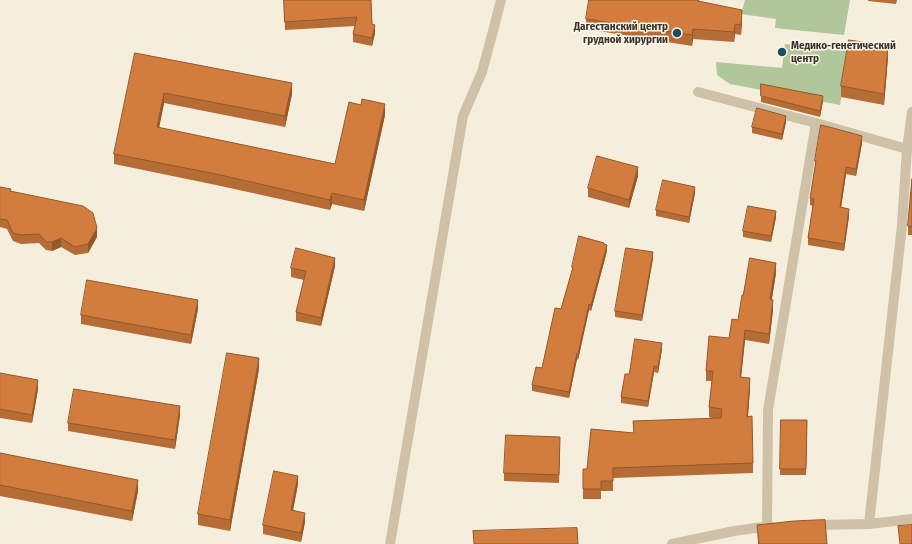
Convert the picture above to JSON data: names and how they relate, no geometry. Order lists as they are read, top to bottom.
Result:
{
  "places": ["Дагестанский центр грудной хирургии", "Медико-генетический центр"]
}
